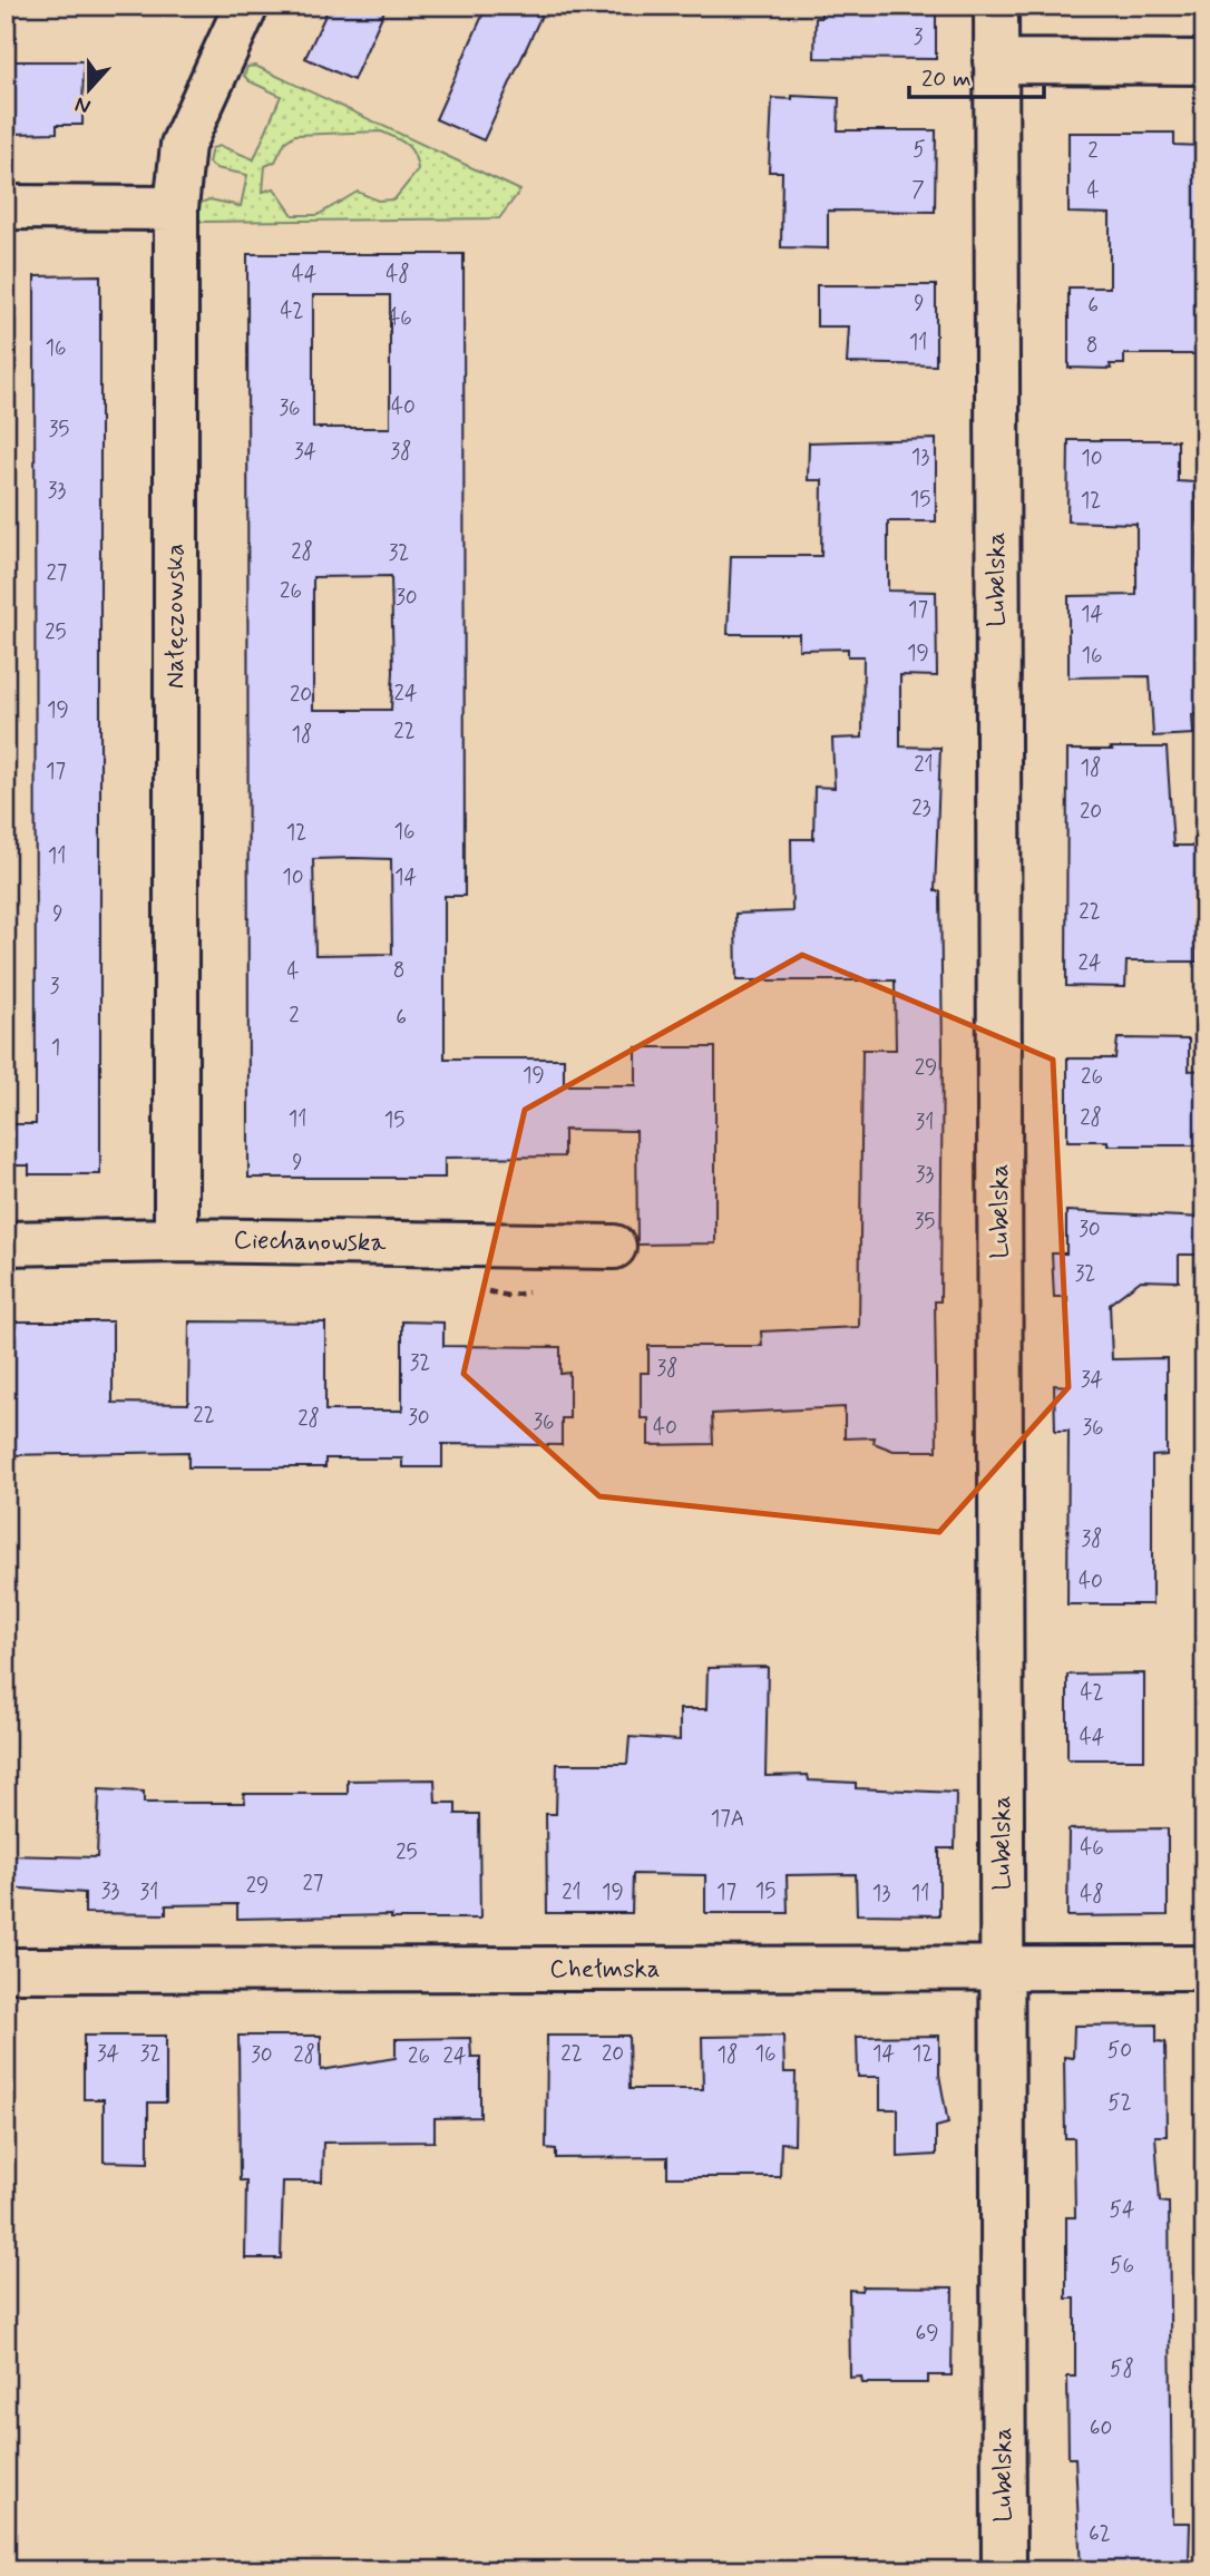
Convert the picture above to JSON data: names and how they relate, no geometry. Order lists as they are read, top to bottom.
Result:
{
  "streets": {
    "street": [
      "Lubelska",
      "Nałęczowska",
      "Ciechanowska",
      "Chełmska"
    ]
  },
  "crossings": [
    ["Lubelska", "Chełmska"],
    ["Nałęczowska", "Ciechanowska"]
  ],
  "house_numbers": [
    "3",
    "5",
    "2",
    "7",
    "4",
    "44",
    "48",
    "9",
    "6",
    "42",
    "46",
    "11",
    "8",
    "16",
    "40",
    "36",
    "35",
    "34",
    "38",
    "13",
    "10",
    "33",
    "15",
    "12",
    "28",
    "32",
    "27",
    "26",
    "30",
    "17",
    "14",
    "25",
    "19",
    "16",
    "24",
    "20",
    "19",
    "22",
    "18",
    "21",
    "18",
    "17",
    "23",
    "20",
    "16",
    "12",
    "11",
    "10",
    "14",
    "22",
    "9",
    "24",
    "8",
    "4",
    "3",
    "2",
    "6",
    "1",
    "29",
    "19",
    "26",
    "28",
    "11",
    "15",
    "31",
    "9",
    "33",
    "35",
    "30",
    "32",
    "32",
    "38",
    "34",
    "22",
    "30",
    "28",
    "36",
    "40",
    "36",
    "38",
    "40",
    "42",
    "44",
    "17A",
    "46",
    "25",
    "27",
    "29",
    "33",
    "15",
    "31",
    "21",
    "19",
    "17",
    "13",
    "11",
    "48",
    "50",
    "34",
    "32",
    "22",
    "20",
    "16",
    "14",
    "12",
    "30",
    "28",
    "18",
    "26",
    "24",
    "52",
    "54",
    "56",
    "69",
    "58",
    "60",
    "62"
  ],
  "scale_bar": "20 m",
  "north": "bottom"
}
